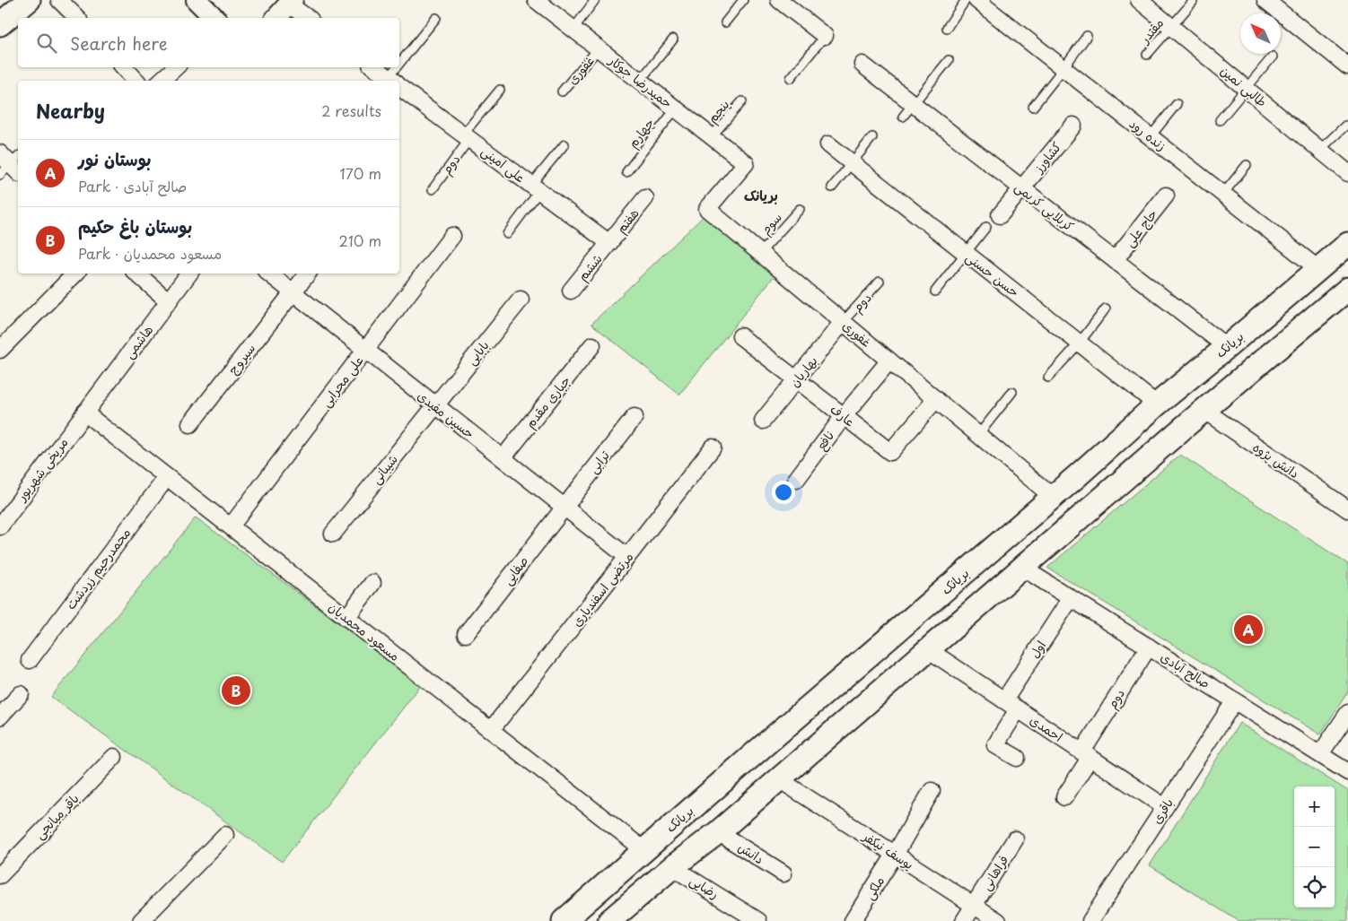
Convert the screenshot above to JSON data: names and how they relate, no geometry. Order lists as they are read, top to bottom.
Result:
{
  "streets": {
    "main road": ["بریانک"],
    "street": [
      "غفوری",
      "حمیدرضا جوکار",
      "طالبی نمین",
      "زنده رود",
      "کشاورز",
      "دوم",
      "علی امینی",
      "کربلایی کریمی",
      "هفتم",
      "حاج علی",
      "ششم",
      "حسن حسنی",
      "هاشمی",
      "بابایی",
      "سیروج",
      "بهاریان",
      "علی محرابی",
      "جباری مقدم",
      "حسین مفیدی",
      "عارف",
      "نافع",
      "دانش پژوه",
      "ترابی",
      "مریخی شهریور",
      "شیبانی",
      "محمدرحیم زردشت",
      "صفایی",
      "مرتضی اسفندیاری",
      "مسعود محمدیان",
      "اول",
      "صالح آبادی",
      "احمدی",
      "باقری",
      "باقر میانجی",
      "یوسف نیکفر",
      "دانش",
      "فراهانی",
      "رضایی",
      "ملکی"
    ],
    "lane": [
      "مقتدر",
      "پنجم",
      "چهارم",
      "سوم"
    ]
  },
  "crossings": [
    ["مقتدر", "طالبی نمین"],
    ["غفوری", "حمیدرضا جوکار"],
    ["غفوری", "دوم"],
    ["غفوری", "سوم"],
    ["غفوری", "بریانک"],
    ["غفوری", "بهاریان"],
    ["غفوری", "عارف"],
    ["غفوری", "نافع"],
    ["حمیدرضا جوکار", "پنجم"],
    ["حمیدرضا جوکار", "چهارم"],
    ["زنده رود", "بریانک"],
    ["کشاورز", "کربلایی کریمی"],
    ["دوم", "علی امینی"],
    ["دوم", "بهاریان"],
    ["دوم", "صالح آبادی"],
    ["دوم", "احمدی"],
    ["علی امینی", "هفتم"],
    ["علی امینی", "ششم"],
    ["کربلایی کریمی", "حاج علی"],
    ["کربلایی کریمی", "بریانک"],
    ["هفتم", "ششم"],
    ["حسن حسنی", "بریانک"],
    ["هاشمی", "مریخی شهریور"],
    ["هاشمی", "مسعود محمدیان"],
    ["بریانک", "مسعود محمدیان"],
    ["بابایی", "حسین مفیدی"],
    ["بابایی", "شیبانی"],
    ["سیروج", "حسین مفیدی"],
    ["بهاریان", "عارف"],
    ["علی محرابی", "حسین مفیدی"],
    ["علی محرابی", "مسعود محمدیان"],
    ["جباری مقدم", "حسین مفیدی"],
    ["حسین مفیدی", "ترابی"],
    ["حسین مفیدی", "شیبانی"],
    ["حسین مفیدی", "صفایی"],
    ["حسین مفیدی", "مرتضی اسفندیاری"],
    ["عارف", "نافع"],
    ["ترابی", "صفایی"],
    ["مریخی شهریور", "مسعود محمدیان"],
    ["محمدرحیم زردشت", "مسعود محمدیان"],
    ["مرتضی اسفندیاری", "مسعود محمدیان"],
    ["اول", "صالح آبادی"],
    ["اول", "احمدی"],
    ["صالح آبادی", "باقری"],
    ["احمدی", "باقری"],
    ["یوسف نیکفر", "فراهانی"],
    ["یوسف نیکفر", "ملکی"]
  ],
  "districts": ["بریانک"],
  "north": "top left",
  "page": {
    "search": "Search here",
    "heading": ["Nearby", "2 results"],
    "list": [
      {
        "mark": "A",
        "name": "بوستان نور",
        "note": "Park · صالح آبادی",
        "value": "170 m"
      },
      {
        "mark": "B",
        "name": "بوستان باغ حکیم",
        "note": "Park · مسعود محمدیان",
        "value": "210 m"
      }
    ],
    "pins": ["A", "B"],
    "map_buttons": ["+", "−"]
  }
}
